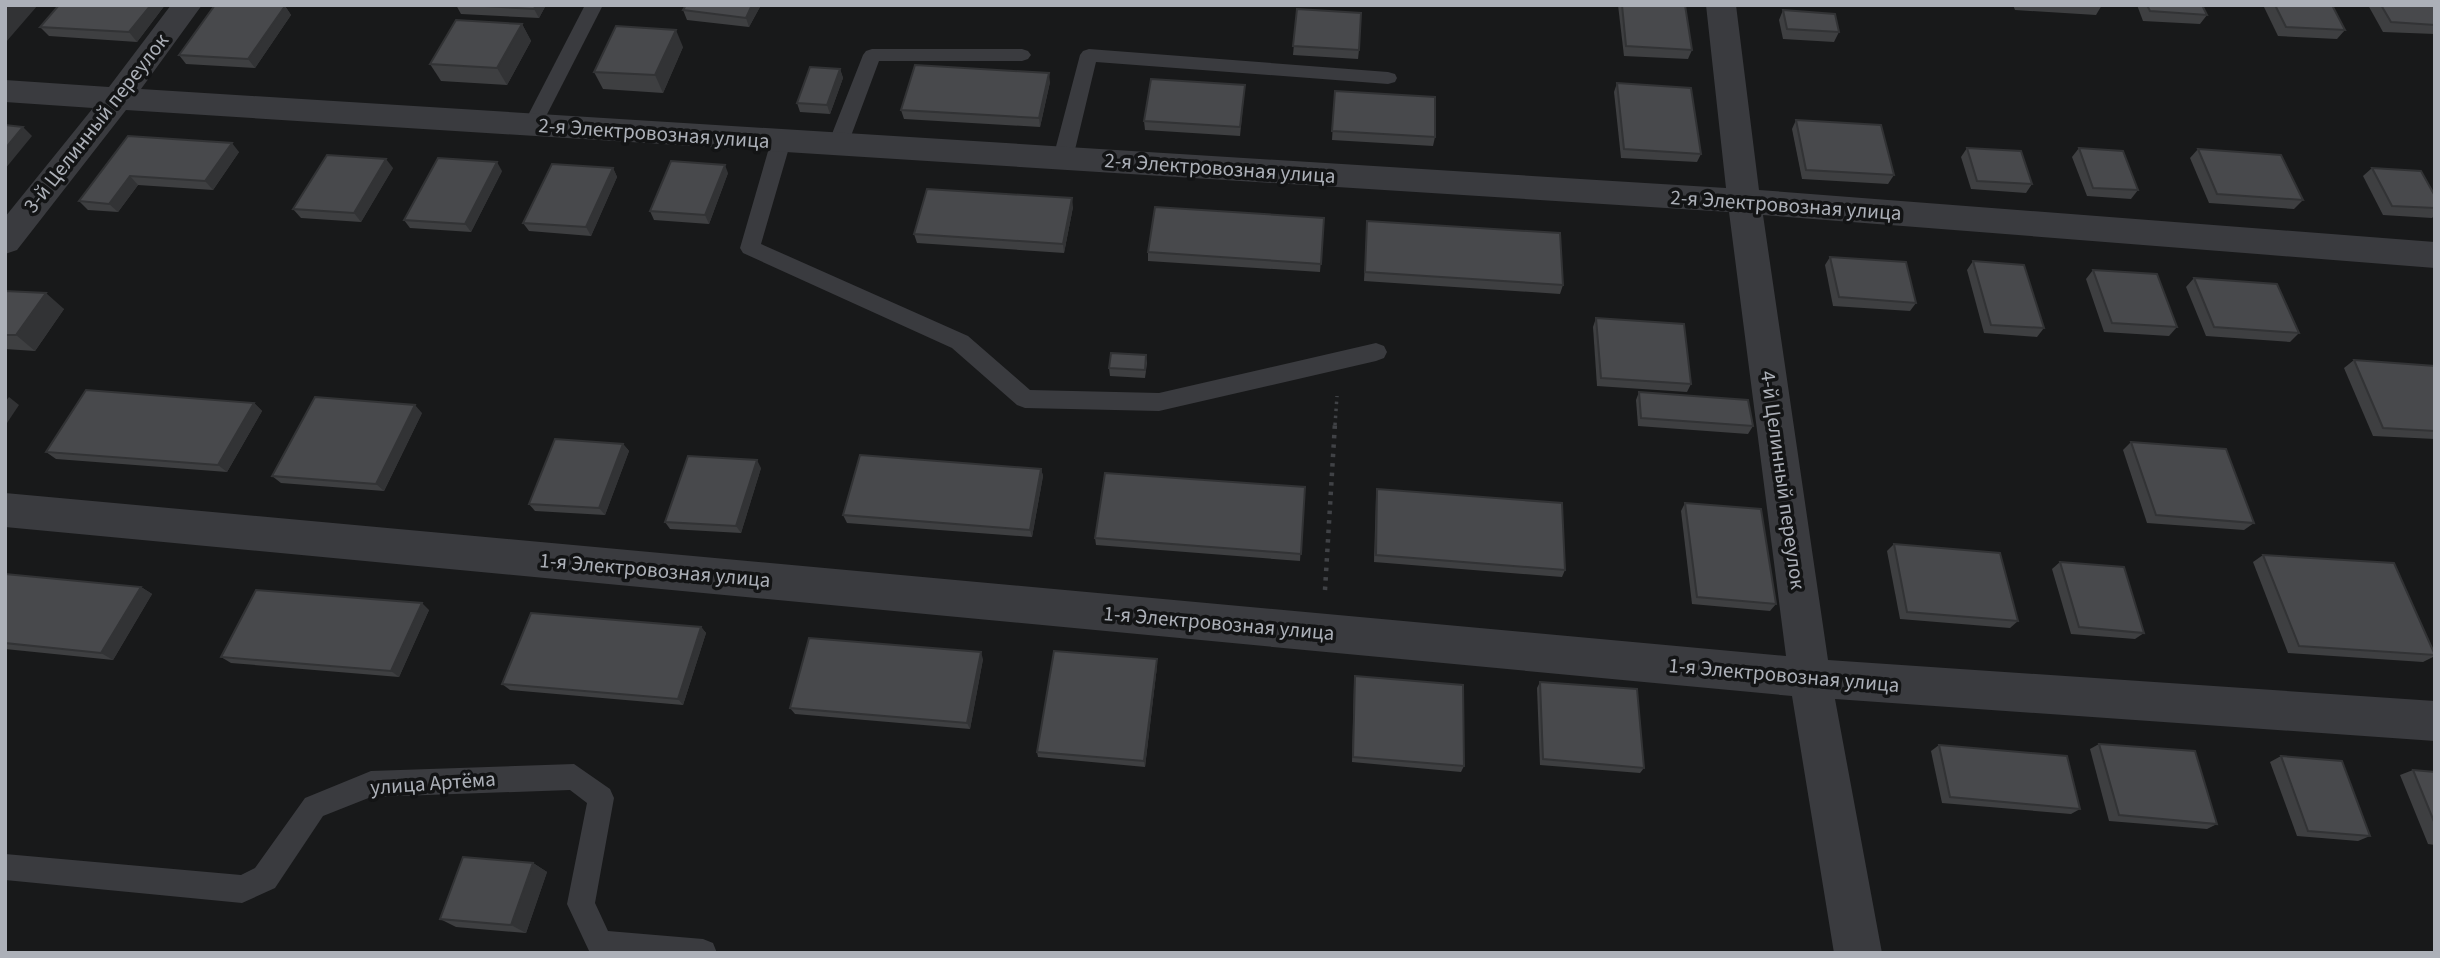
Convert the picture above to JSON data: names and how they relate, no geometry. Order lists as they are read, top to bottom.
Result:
{
  "streets": {
    "street": [
      "3-й Целинный переулок",
      "2-я Электровозная улица",
      "4-й Целинный переулок",
      "1-я Электровозная улица"
    ],
    "lane": ["улица Артёма"]
  },
  "crossings": [
    ["3-й Целинный переулок", "2-я Электровозная улица"],
    ["2-я Электровозная улица", "4-й Целинный переулок"],
    ["4-й Целинный переулок", "1-я Электровозная улица"]
  ]
}
